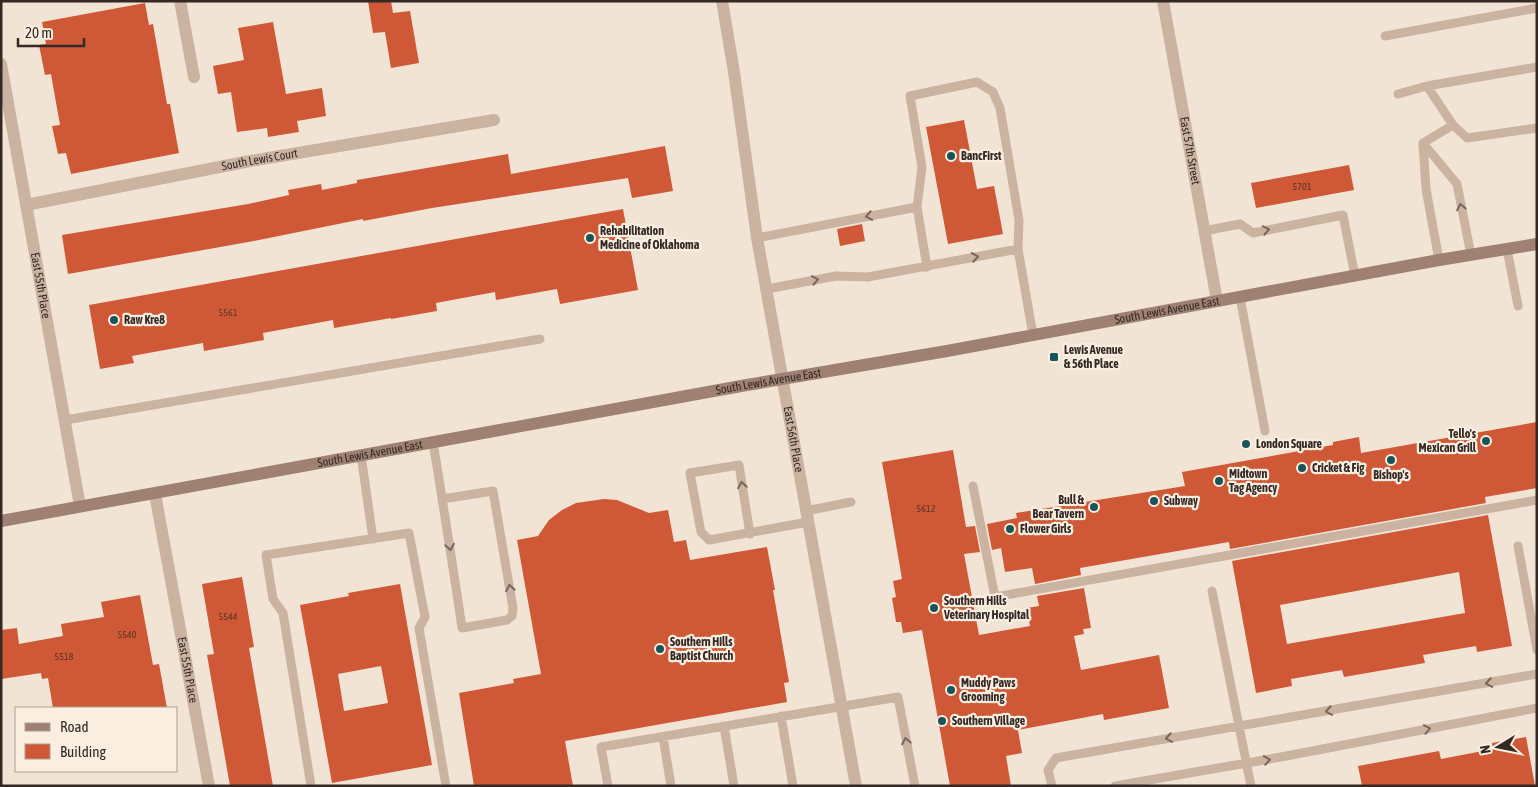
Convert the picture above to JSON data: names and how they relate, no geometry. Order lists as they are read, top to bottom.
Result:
{
  "streets": {
    "main road": ["South Lewis Avenue East"],
    "street": [
      "East 57th Street",
      "South Lewis Court",
      "East 55th Place",
      "East 56th Place"
    ]
  },
  "crossings": [
    ["East 57th Street", "South Lewis Avenue East"],
    ["South Lewis Court", "East 55th Place"],
    ["East 55th Place", "South Lewis Avenue East"],
    ["South Lewis Avenue East", "East 56th Place"]
  ],
  "places": {
    "other": [
      "BancFirst",
      "Rehabilitation Medicine of Oklahoma",
      "Raw Kre8",
      "Tello's Mexican Grill",
      "London Square",
      "Bishop's",
      "Cricket & Fig",
      "Midtown Tag Agency",
      "Subway",
      "Bull & Bear Tavern",
      "Flower Girls",
      "Southern Hills Veterinary Hospital",
      "Southern Hills Baptist Church",
      "Muddy Paws Grooming",
      "Southern Village"
    ],
    "transit": ["Lewis Avenue & 56th Place"]
  },
  "house_numbers": [
    "5701",
    "5561",
    "5612",
    "5544",
    "5540",
    "5518"
  ],
  "legend": ["Road", "Building"],
  "scale_bar": "20 m",
  "north": "left"
}
